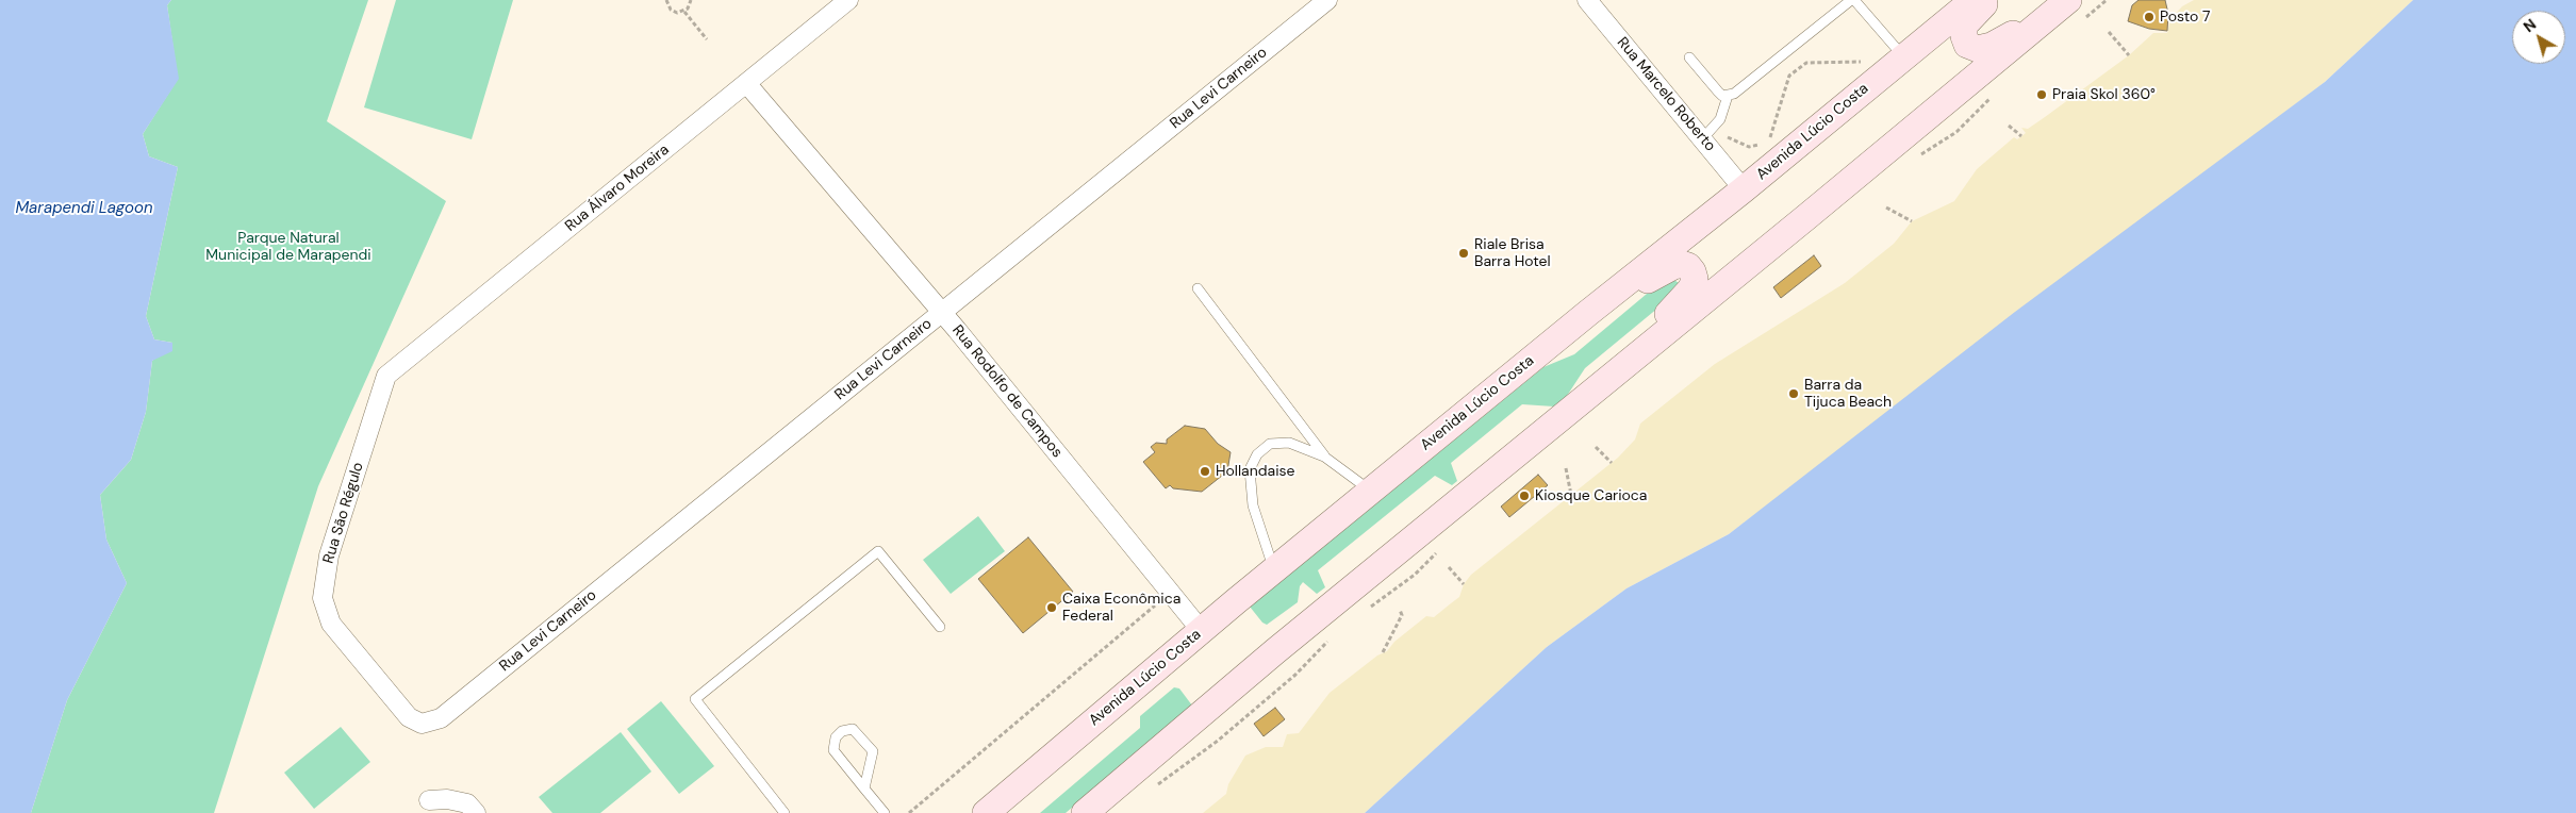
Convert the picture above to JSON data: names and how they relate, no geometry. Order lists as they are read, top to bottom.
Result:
{
  "streets": {
    "main road": ["Avenida Lúcio Costa"],
    "street": [
      "Rua Levi Carneiro",
      "Rua Marcelo Roberto",
      "Rua Álvaro Moreira",
      "Rua Rodolfo de Campos",
      "Rua São Régulo"
    ]
  },
  "crossings": [
    ["Rua Levi Carneiro", "Rua Rodolfo de Campos"],
    ["Rua Levi Carneiro", "Rua São Régulo"],
    ["Rua Marcelo Roberto", "Avenida Lúcio Costa"],
    ["Avenida Lúcio Costa", "Rua Rodolfo de Campos"],
    ["Rua Álvaro Moreira", "Rua Rodolfo de Campos"],
    ["Rua Álvaro Moreira", "Rua São Régulo"]
  ],
  "water": ["Marapendi Lagoon"],
  "parks": ["Parque Natural Municipal de Marapendi"],
  "places": [
    "Posto 7",
    "Praia Skol 360°",
    "Riale Brisa Barra Hotel",
    "Barra da Tijuca Beach",
    "Hollandaise",
    "Kiosque Carioca",
    "Caixa Econômica Federal"
  ],
  "north": "top left"
}
